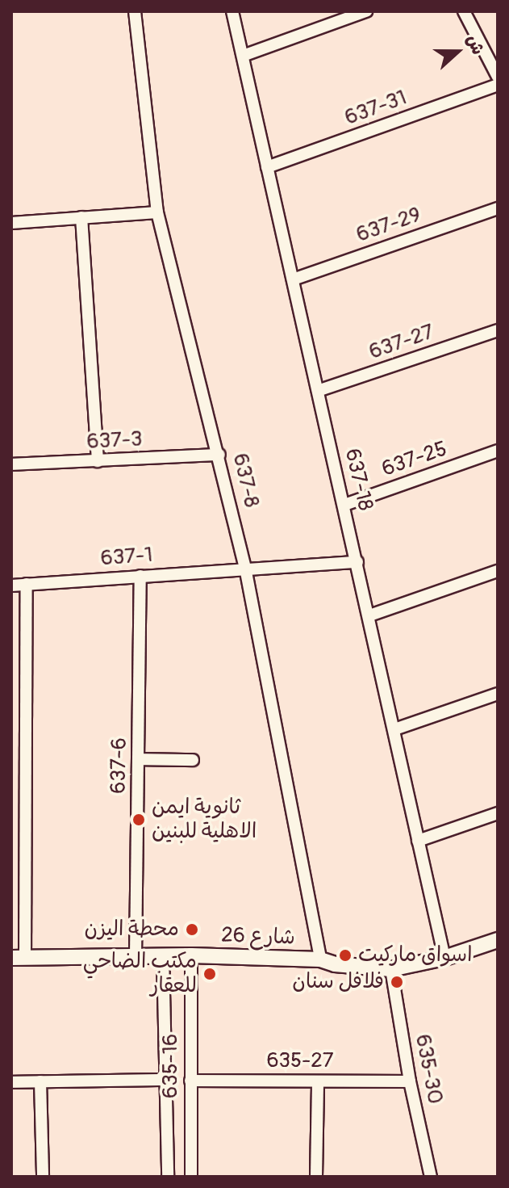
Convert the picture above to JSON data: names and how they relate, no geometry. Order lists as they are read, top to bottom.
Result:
{
  "streets": {
    "street": [
      "637-31",
      "637-29",
      "637-27",
      "637-3",
      "637-25",
      "637-18",
      "637-8",
      "637-1",
      "637-6",
      "شارع 26",
      "635-27",
      "635-16",
      "635-30"
    ]
  },
  "crossings": [
    ["637-31", "637-18"],
    ["637-29", "637-18"],
    ["637-27", "637-18"],
    ["637-3", "637-8"],
    ["637-25", "637-18"],
    ["637-18", "637-1"],
    ["637-18", "شارع 26"],
    ["637-8", "637-1"],
    ["637-8", "شارع 26"],
    ["637-1", "637-6"],
    ["637-6", "شارع 26"],
    ["شارع 26", "635-16"],
    ["شارع 26", "635-30"],
    ["635-27", "635-16"],
    ["635-27", "635-30"]
  ],
  "places": [
    "ثانوية ايمن الاهلية للبنين",
    "محطة اليزن",
    "اسواق ماركيت",
    "مكتب الضاحي للعقار",
    "فلافل سنان"
  ],
  "north": "right"
}
